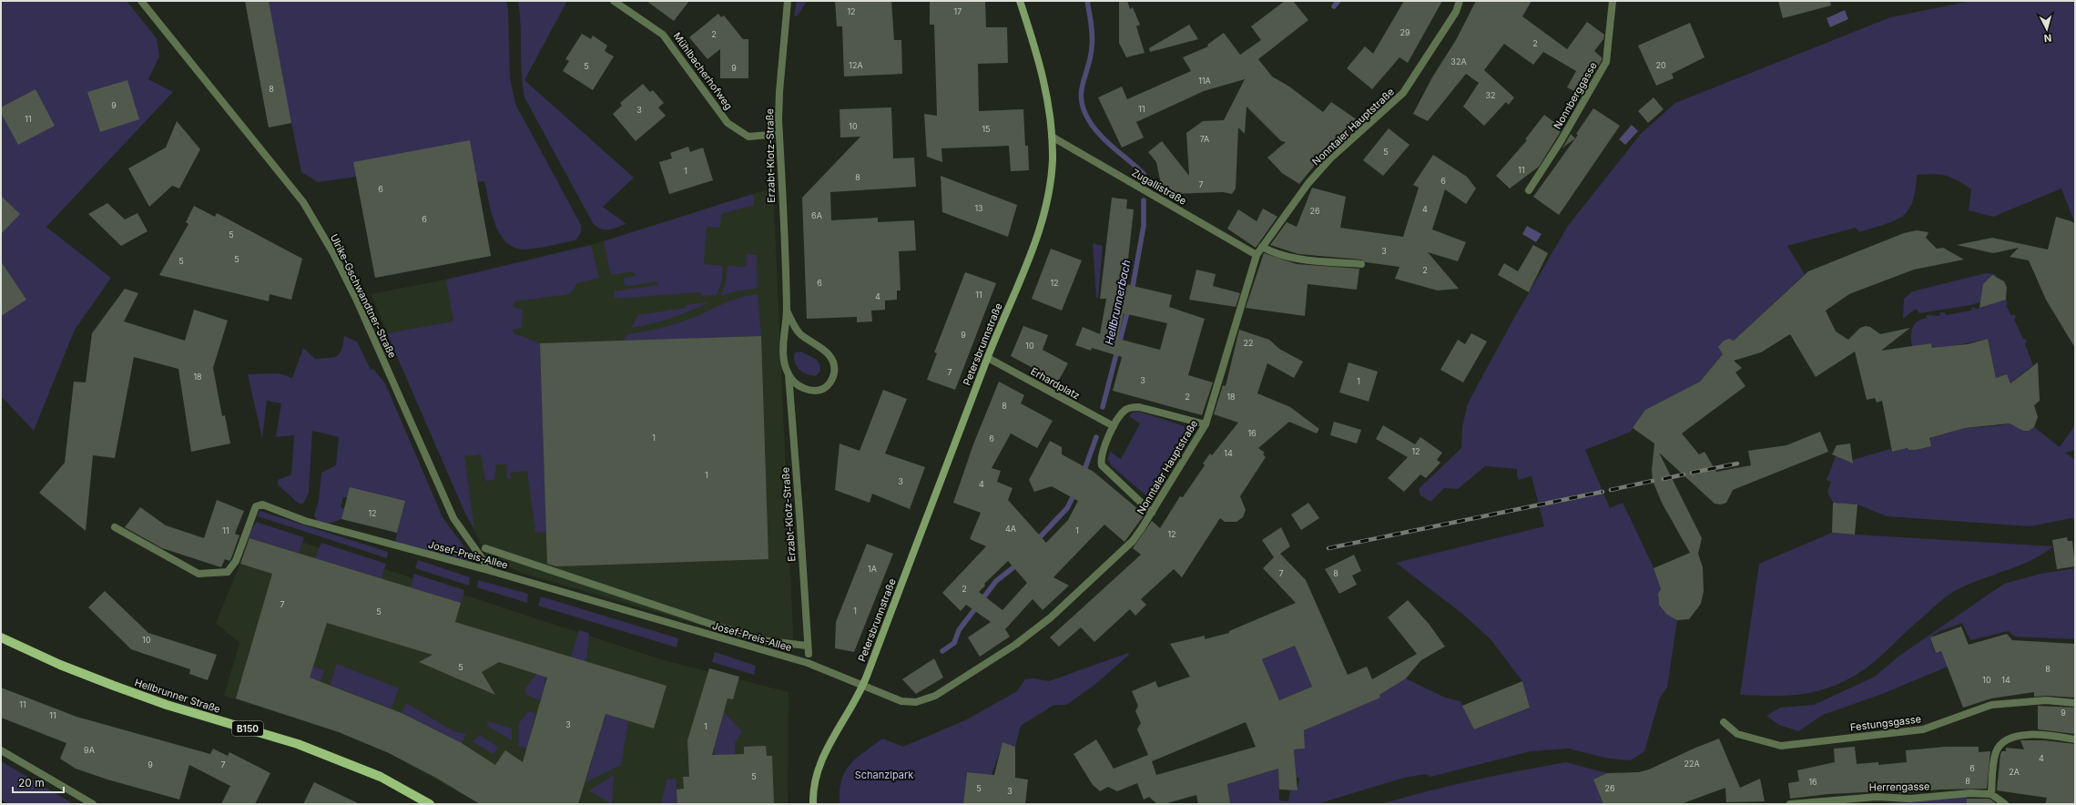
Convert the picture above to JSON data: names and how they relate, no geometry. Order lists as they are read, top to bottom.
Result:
{
  "streets": {
    "main road": ["Petersbrunnstraße", "Hellbrunner Straße", "B150"],
    "street": [
      "Mühlbacherhofweg",
      "Nonnberggasse",
      "Nonntaler Hauptstraße",
      "Erzabt-Klotz-Straße",
      "Zugallistraße",
      "Ulrike-Gschwandtner-Straße",
      "Erhardplatz",
      "Josef-Preis-Allee",
      "Festungsgasse",
      "Herrengasse"
    ]
  },
  "crossings": [
    ["Mühlbacherhofweg", "Erzabt-Klotz-Straße"],
    ["Nonntaler Hauptstraße", "Zugallistraße"],
    ["Nonntaler Hauptstraße", "Petersbrunnstraße"],
    ["Nonntaler Hauptstraße", "Josef-Preis-Allee"],
    ["Erzabt-Klotz-Straße", "Josef-Preis-Allee"],
    ["Zugallistraße", "Petersbrunnstraße"],
    ["Ulrike-Gschwandtner-Straße", "Josef-Preis-Allee"],
    ["Petersbrunnstraße", "Erhardplatz"],
    ["Petersbrunnstraße", "Josef-Preis-Allee"]
  ],
  "water": ["Hellbrunnerbach"],
  "parks": ["Schanzlpark"],
  "house_numbers": [
    "12",
    "17",
    "29",
    "2",
    "2",
    "32A",
    "12A",
    "20",
    "5",
    "9",
    "11A",
    "8",
    "32",
    "9",
    "11",
    "3",
    "11",
    "10",
    "15",
    "7A",
    "5",
    "11",
    "1",
    "8",
    "6",
    "7",
    "6",
    "13",
    "4",
    "26",
    "6A",
    "6",
    "5",
    "3",
    "5",
    "5",
    "2",
    "6",
    "12",
    "11",
    "4",
    "9",
    "22",
    "10",
    "7",
    "18",
    "3",
    "1",
    "2",
    "18",
    "8",
    "16",
    "1",
    "6",
    "12",
    "14",
    "1",
    "3",
    "4",
    "12",
    "4A",
    "11",
    "1",
    "12",
    "1A",
    "7",
    "8",
    "2",
    "7",
    "1",
    "5",
    "10",
    "5",
    "8",
    "10",
    "14",
    "11",
    "9",
    "11",
    "3",
    "1",
    "9A",
    "4",
    "22A",
    "9",
    "7",
    "6",
    "2A",
    "5",
    "8",
    "16",
    "5",
    "26",
    "3"
  ],
  "scale_bar": "20 m",
  "north": "bottom"
}
